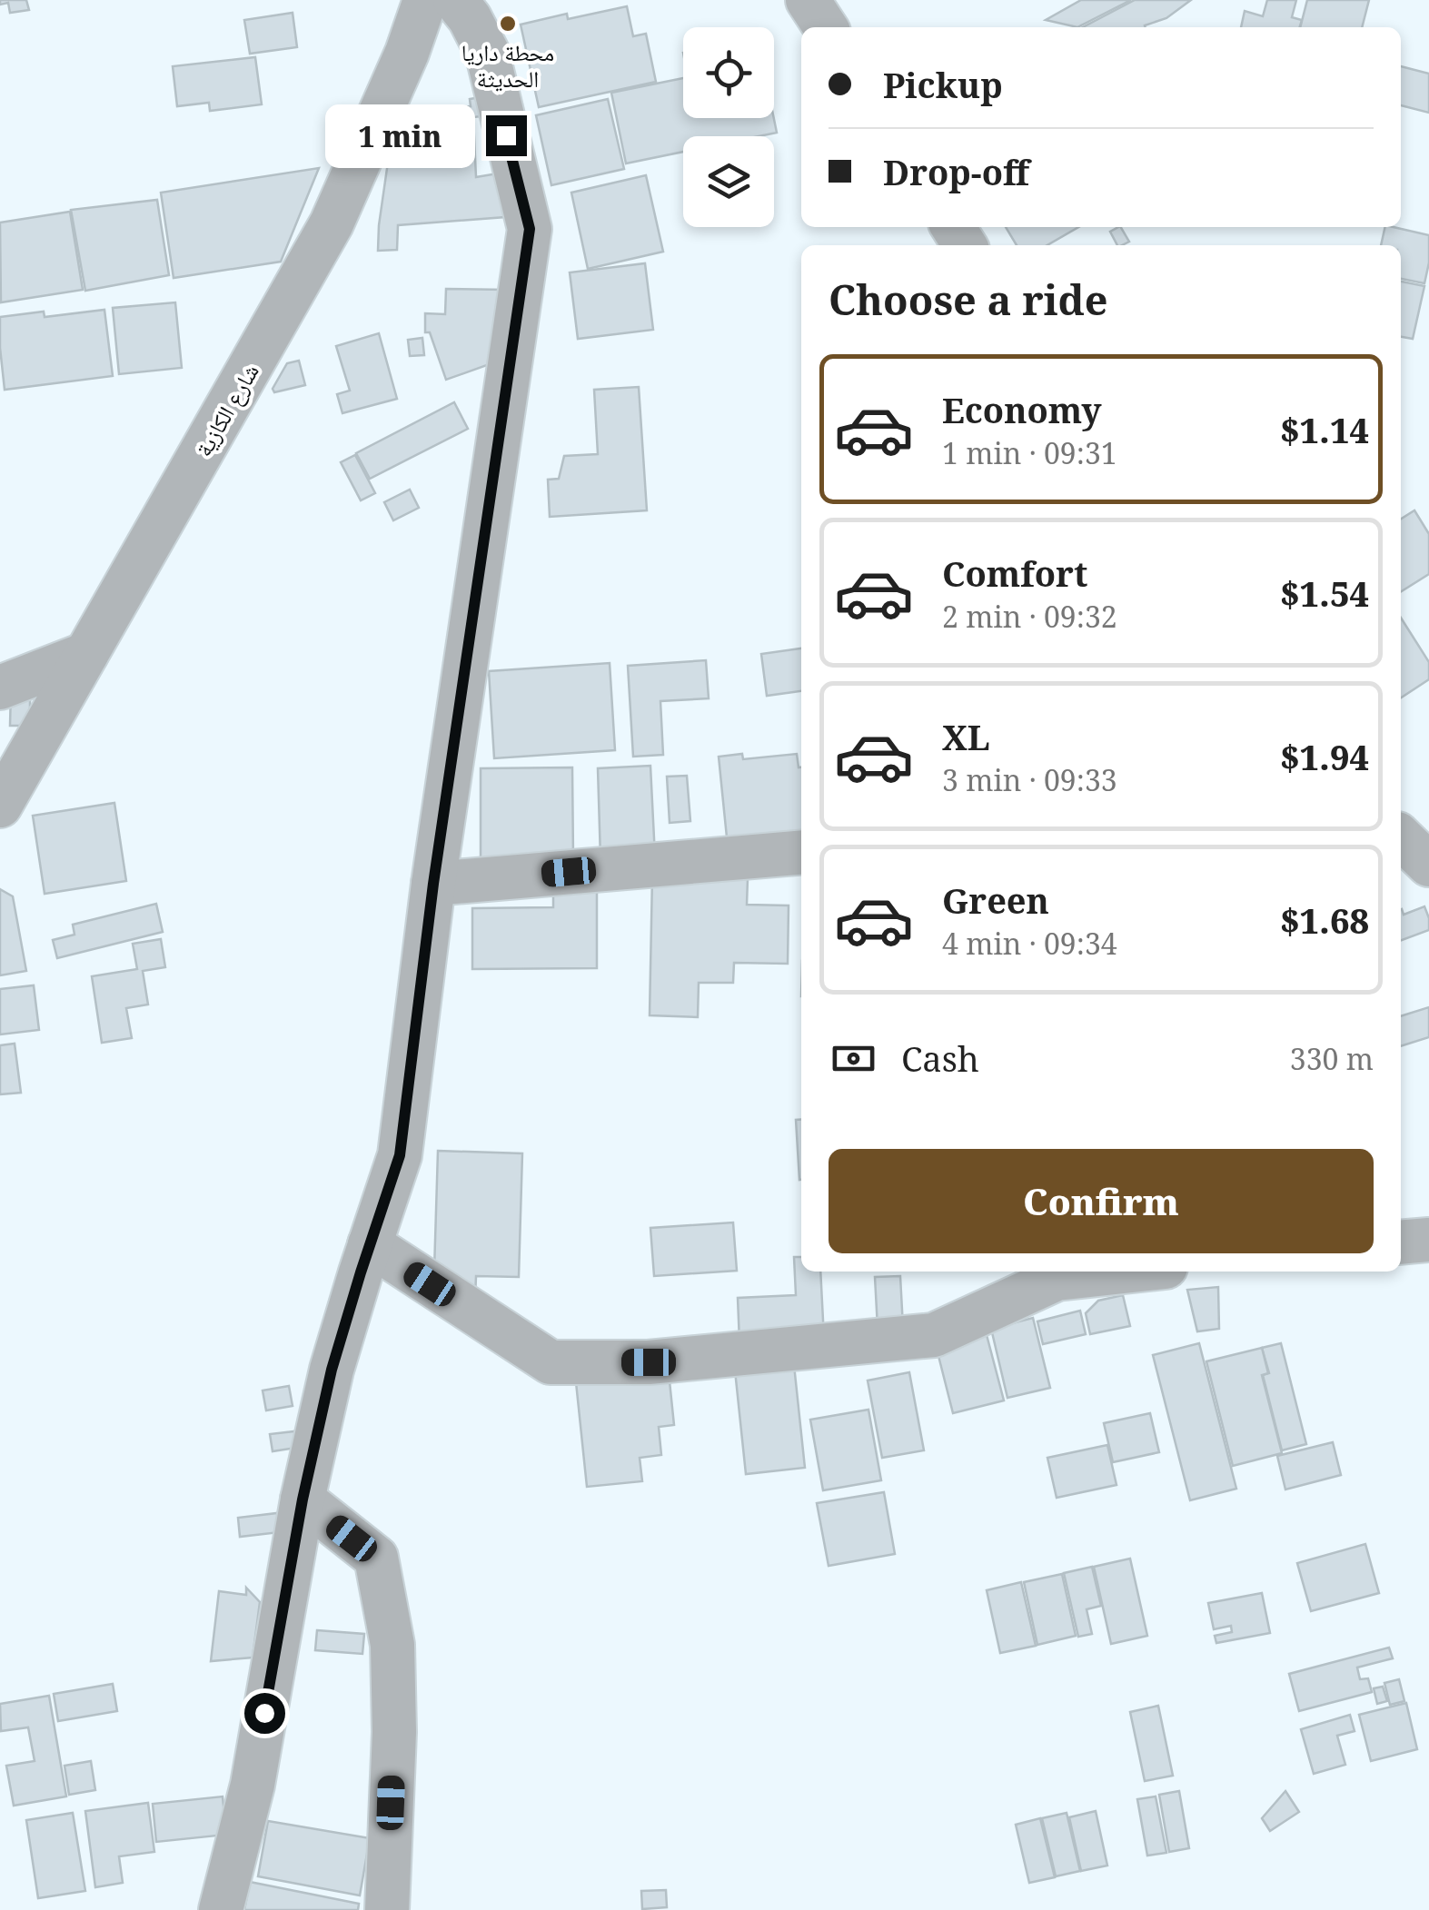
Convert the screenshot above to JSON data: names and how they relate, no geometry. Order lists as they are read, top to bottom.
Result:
{
  "streets": {
    "street": ["شارع الكازية"]
  },
  "places": ["محطة داريا الحديثة"],
  "page": {
    "banner": ["Pickup", "Drop-off"],
    "bubble": "1 min",
    "heading": "Choose a ride",
    "list": [
      {
        "name": "Economy",
        "note": "1 min · 09:31",
        "value": "$1.14"
      },
      {
        "name": "Comfort",
        "note": "2 min · 09:32",
        "value": "$1.54"
      },
      {
        "name": "XL",
        "note": "3 min · 09:33",
        "value": "$1.94"
      },
      {
        "name": "Green",
        "note": "4 min · 09:34",
        "value": "$1.68"
      }
    ],
    "pay": ["Cash", "330 m"],
    "buttons": "Confirm"
  }
}
